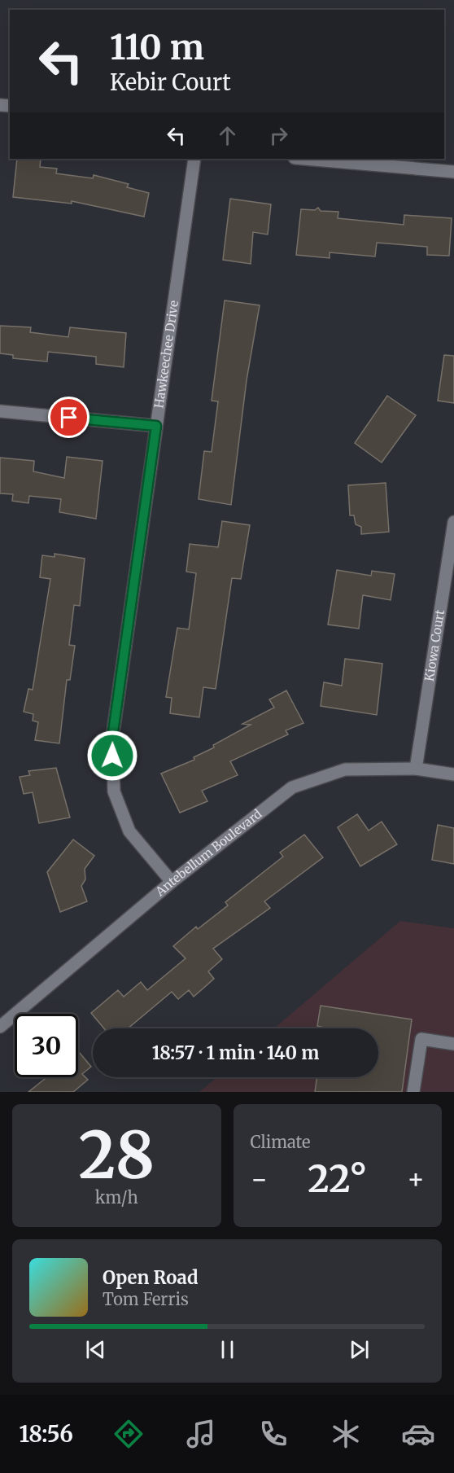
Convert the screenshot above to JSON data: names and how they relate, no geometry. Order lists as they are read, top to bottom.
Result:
{
  "streets": {
    "street": ["Hawkeechee Drive", "Kiowa Court", "Antebellum Boulevard"]
  },
  "crossings": [
    ["Hawkeechee Drive", "Antebellum Boulevard"],
    ["Kiowa Court", "Antebellum Boulevard"]
  ],
  "page": {
    "turn": ["110 m", "Kebir Court"],
    "limit": "30",
    "trip": "18:57 · 1 min · 140 m",
    "tile": [
      ["28", "km/h"],
      "Climate"
    ],
    "heat": ["−", "22°", "+"],
    "song": ["Open Road", "Tom Ferris"],
    "tabs": "18:56"
  }
}
